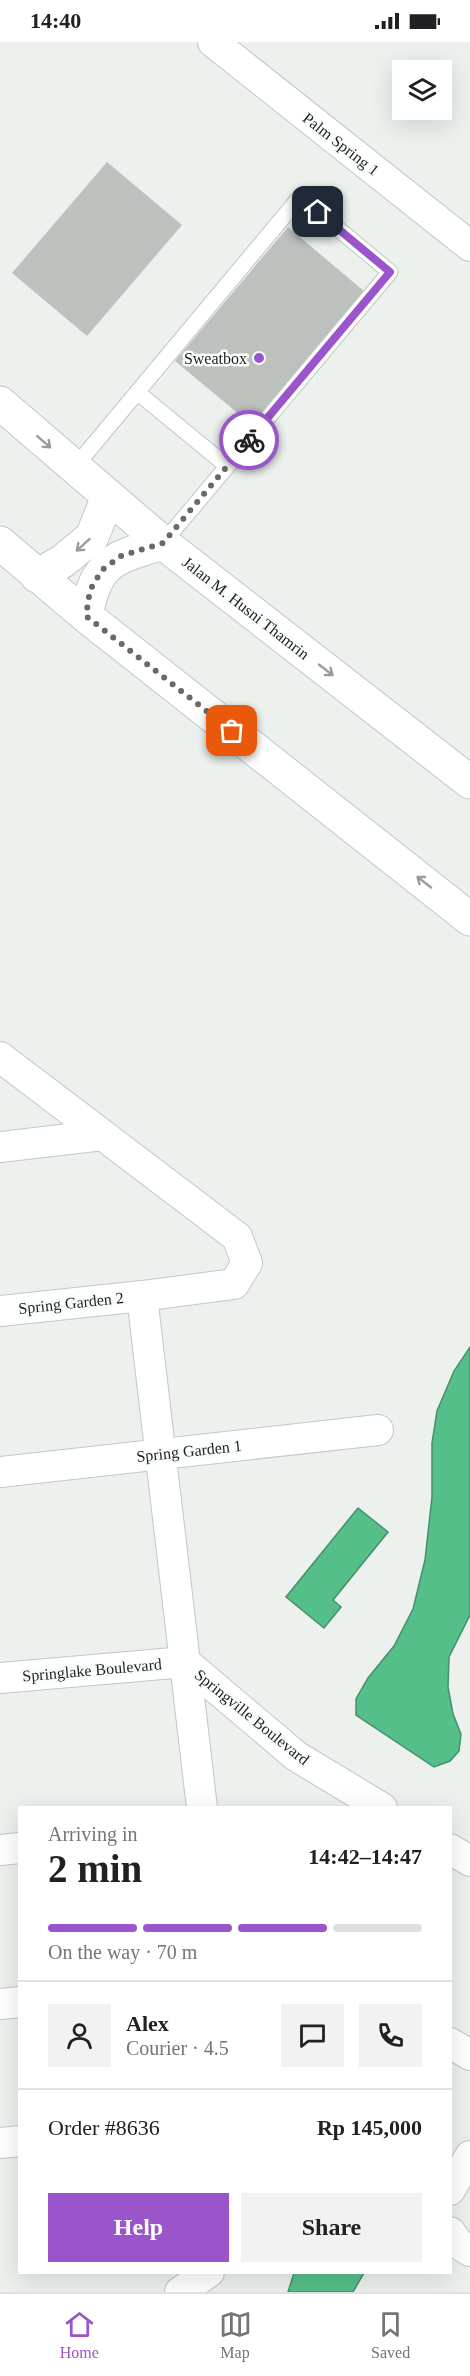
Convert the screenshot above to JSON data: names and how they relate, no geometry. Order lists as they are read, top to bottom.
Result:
{
  "streets": {
    "main road": ["Jalan M. Husni Thamrin"],
    "street": [
      "Palm Spring 1",
      "Spring Garden 2",
      "Spring Garden 1",
      "Springlake Boulevard",
      "Springville Boulevard"
    ]
  },
  "crossings": [
    ["Springlake Boulevard", "Springville Boulevard"]
  ],
  "places": ["Sweatbox"],
  "page": {
    "status": "14:40",
    "heading": ["2 min", "Arriving in", "14:42–14:47"],
    "panel": [
      "Alex",
      "Courier · 4.5",
      "Order #8636",
      "Rp 145,000"
    ],
    "bar": "On the way · 70 m",
    "buttons": ["Help", "Share"],
    "tabs": ["Home", "Map", "Saved"]
  }
}
